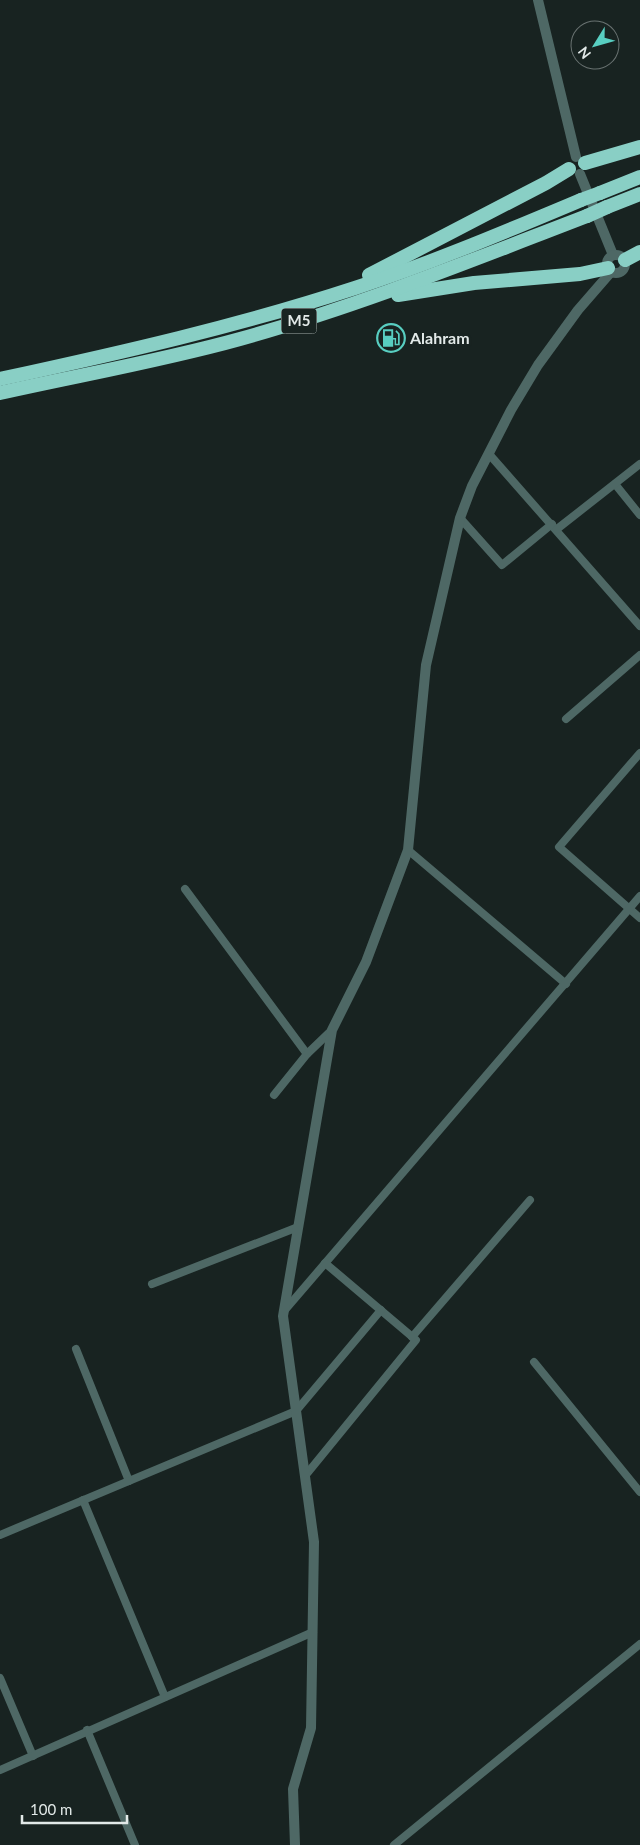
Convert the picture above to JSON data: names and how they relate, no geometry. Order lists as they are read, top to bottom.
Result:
{
  "streets": {
    "highway": ["M5"]
  },
  "places": {
    "fuel station": ["Alahram"]
  },
  "scale_bar": "100 m",
  "north": "bottom left"
}
